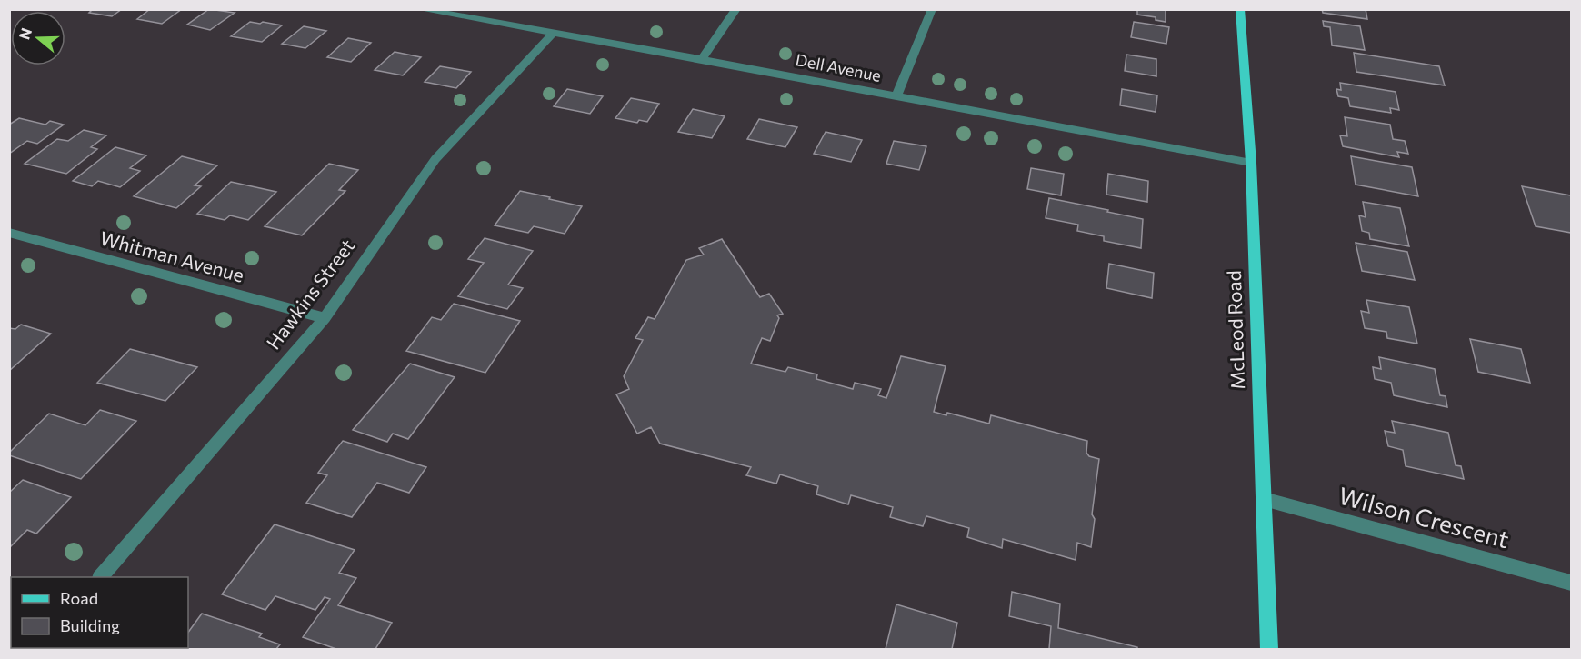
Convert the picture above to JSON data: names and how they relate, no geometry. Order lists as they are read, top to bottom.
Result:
{
  "streets": {
    "main road": ["McLeod Road"],
    "street": [
      "Dell Avenue",
      "Whitman Avenue",
      "Hawkins Street",
      "Wilson Crescent"
    ]
  },
  "crossings": [
    ["Dell Avenue", "Hawkins Street"],
    ["Dell Avenue", "McLeod Road"],
    ["Whitman Avenue", "Hawkins Street"],
    ["McLeod Road", "Wilson Crescent"]
  ],
  "legend": ["Road", "Building"],
  "north": "left"
}
